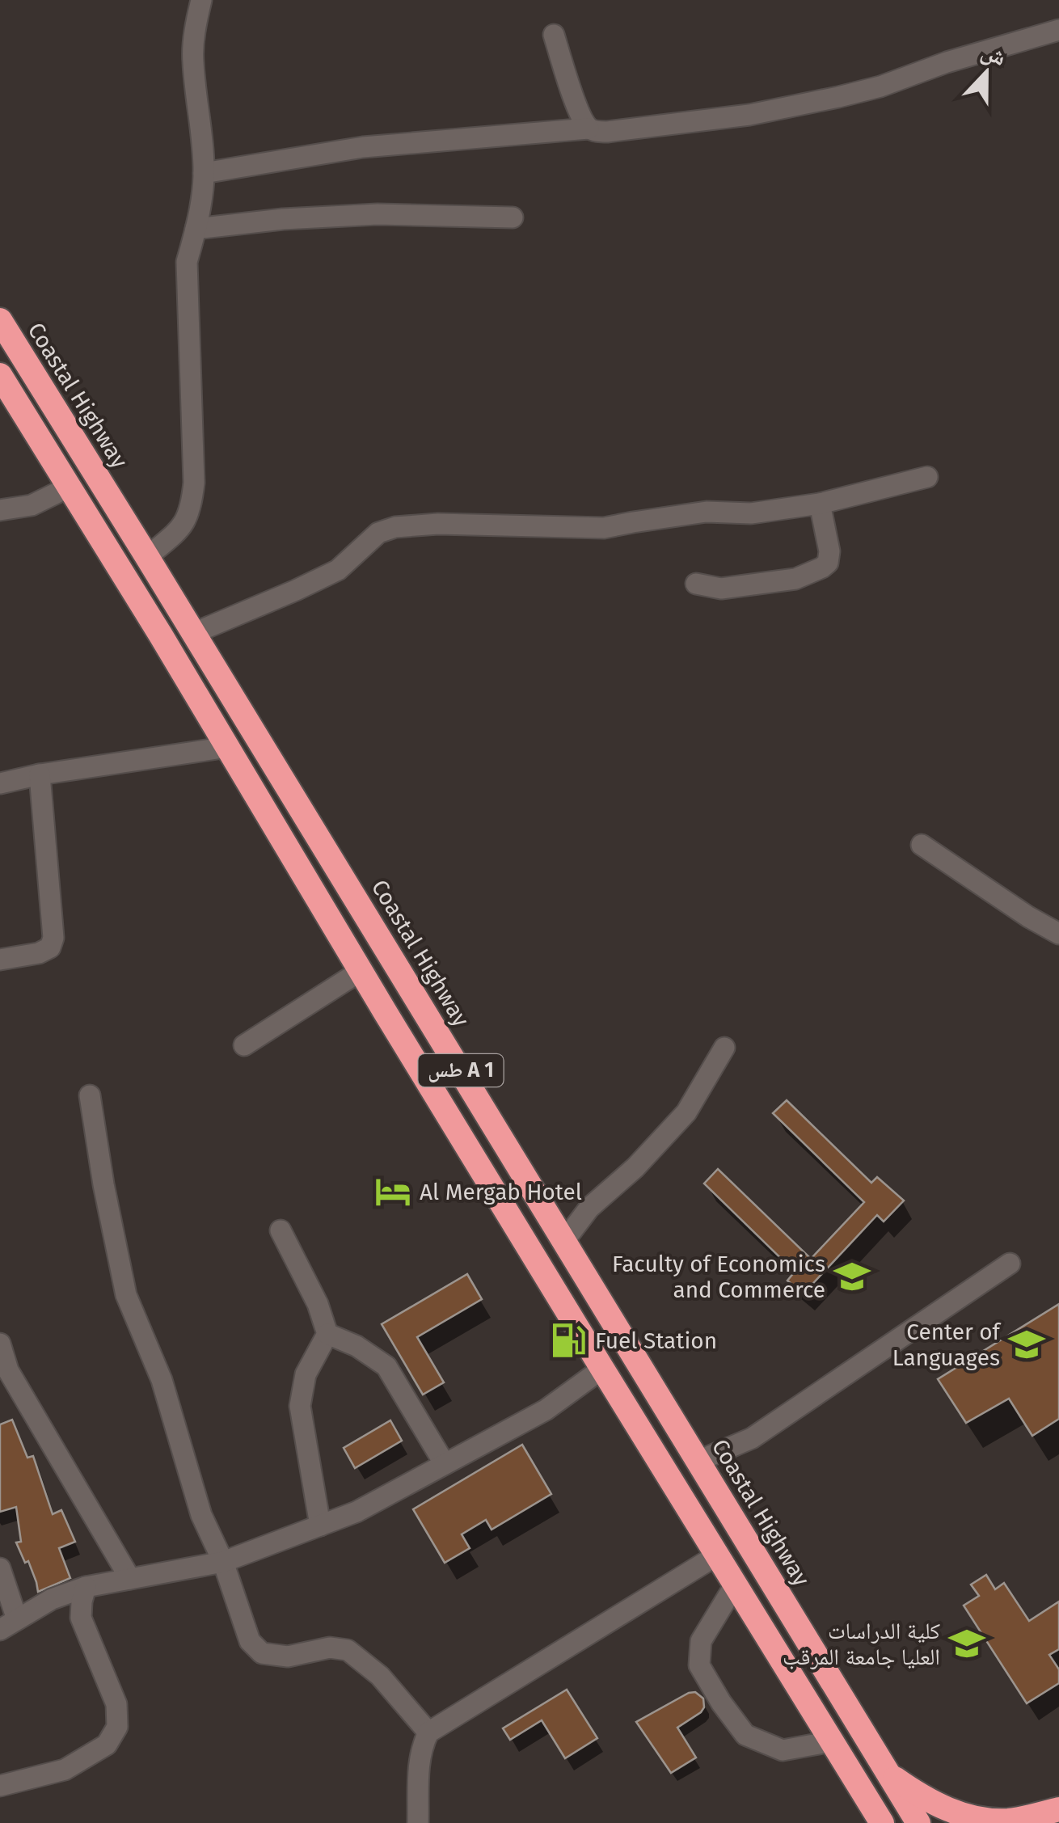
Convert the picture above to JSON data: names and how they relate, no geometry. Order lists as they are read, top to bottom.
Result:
{
  "streets": {
    "highway": ["Coastal Highway", "طس A 1"]
  },
  "places": {
    "hotel": ["Al Mergab Hotel"],
    "school or university": ["Faculty of Economics and Commerce", "Center of Languages", "كلية الدراسات العليا جامعة المرقب"],
    "fuel station": ["Fuel Station"]
  },
  "north": "top"
}
